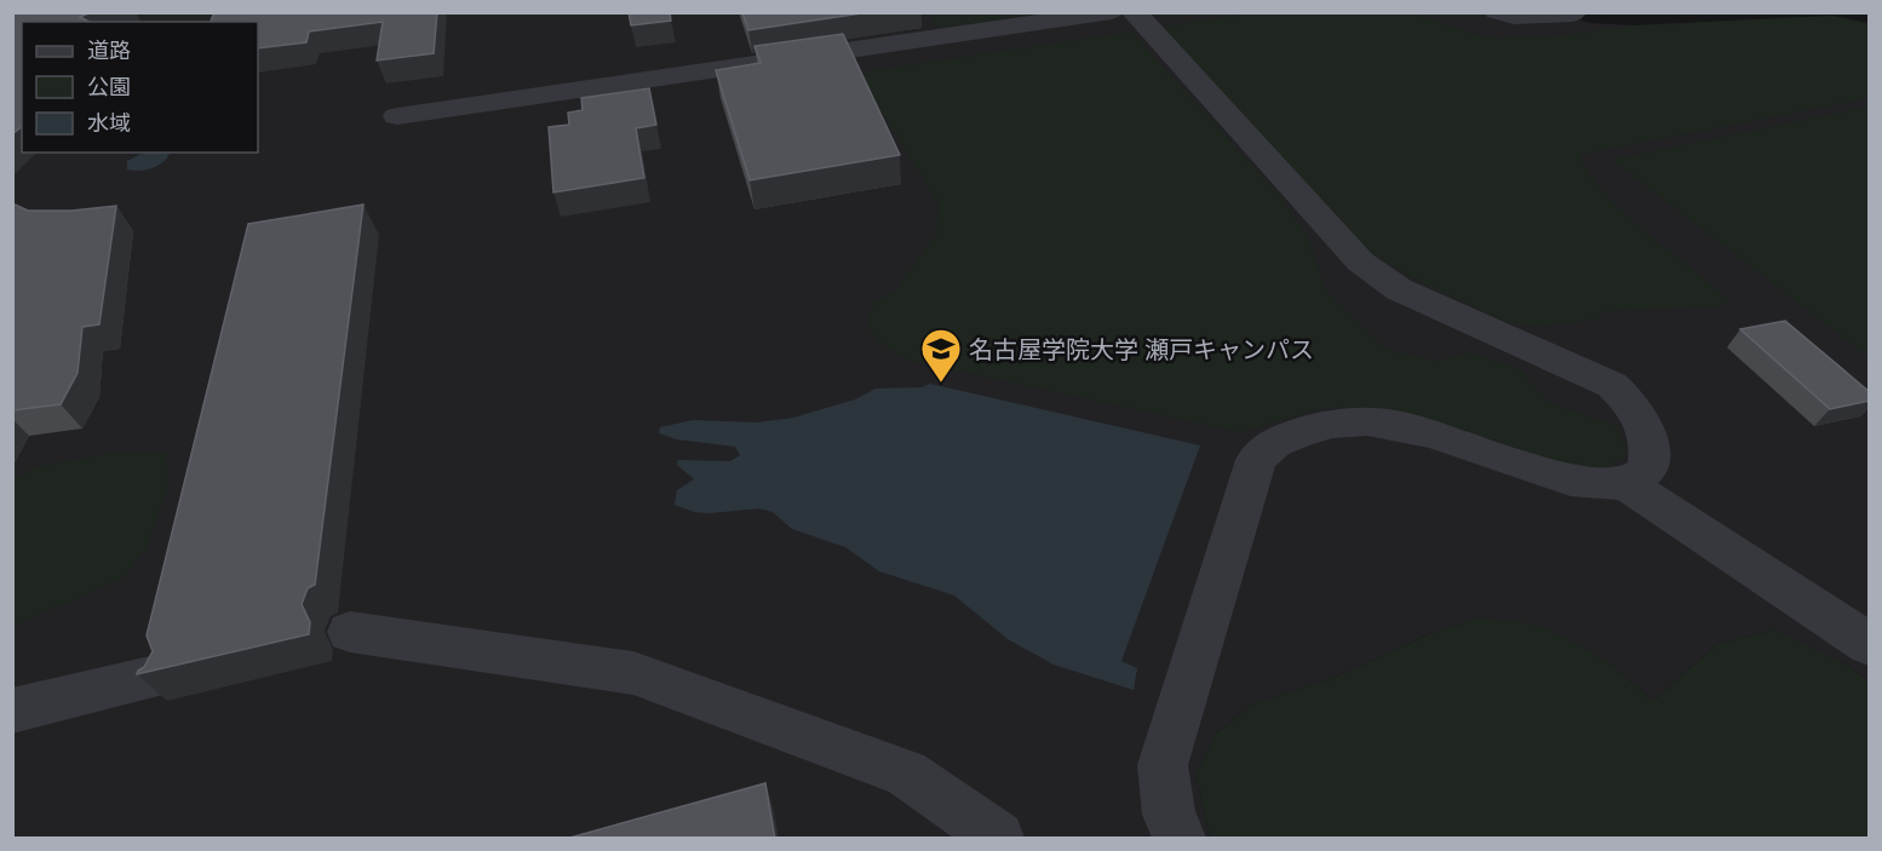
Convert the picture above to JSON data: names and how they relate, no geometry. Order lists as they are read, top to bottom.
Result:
{
  "places": {
    "school or university": ["名古屋学院大学 瀬戸キャンパス"]
  },
  "legend": ["道路", "公園", "水域"]
}
